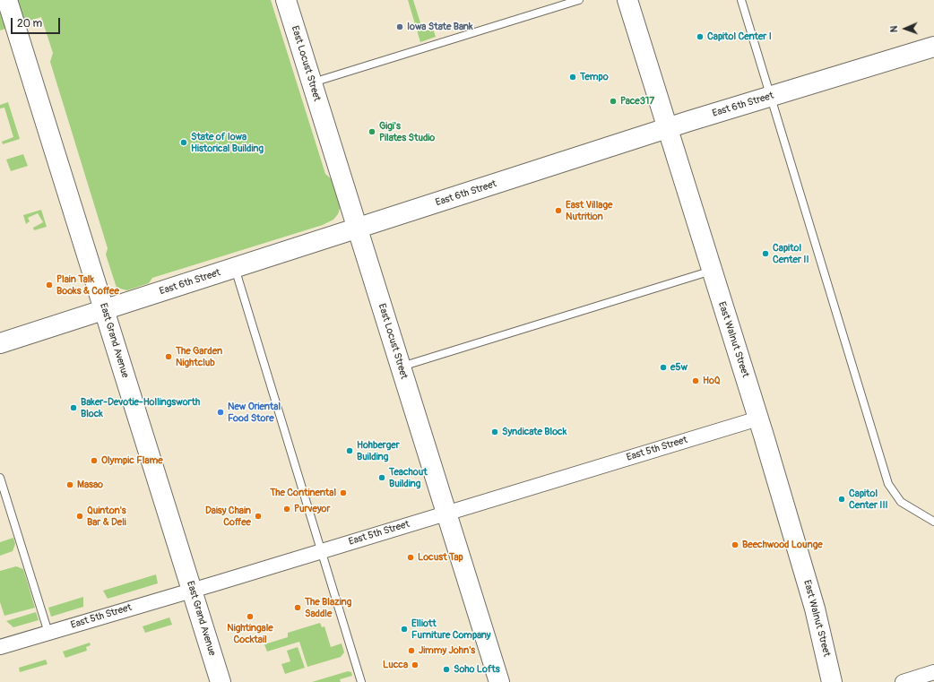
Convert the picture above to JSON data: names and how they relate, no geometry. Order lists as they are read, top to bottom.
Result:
{
  "streets": {
    "main road": [
      "East Locust Street",
      "East 6th Street",
      "East Walnut Street",
      "East Grand Avenue"
    ],
    "street": ["East 5th Street"]
  },
  "crossings": [
    ["East Locust Street", "East 6th Street"],
    ["East Locust Street", "East 5th Street"],
    ["East 6th Street", "East Walnut Street"],
    ["East 6th Street", "East Grand Avenue"],
    ["East Walnut Street", "East 5th Street"],
    ["East Grand Avenue", "East 5th Street"]
  ],
  "places": [
    "Iowa State Bank",
    "Capitol Center I",
    "Tempo",
    "Pace317",
    "Gigi's Pilates Studio",
    "State of Iowa Historical Building",
    "East Village Nutrition",
    "Capitol Center II",
    "Plain Talk Books & Coffee",
    "The Garden Nightclub",
    "e5w",
    "HoQ",
    "Baker-Devotie-Hollingsworth Block",
    "New Oriental Food Store",
    "Syndicate Block",
    "Hohberger Building",
    "Olympic Flame",
    "Teachout Building",
    "Masao",
    "The Continental",
    "Capitol Center III",
    "Purveyor",
    "Quinton's Bar & Deli",
    "Daisy Chain Coffee",
    "Beechwood Lounge",
    "Locust Tap",
    "The Blazing Saddle",
    "Nightingale Cocktail",
    "Elliott Furniture Company",
    "Jimmy John's",
    "Lucca",
    "Soho Lofts"
  ],
  "scale_bar": "20 m",
  "north": "left"
}
